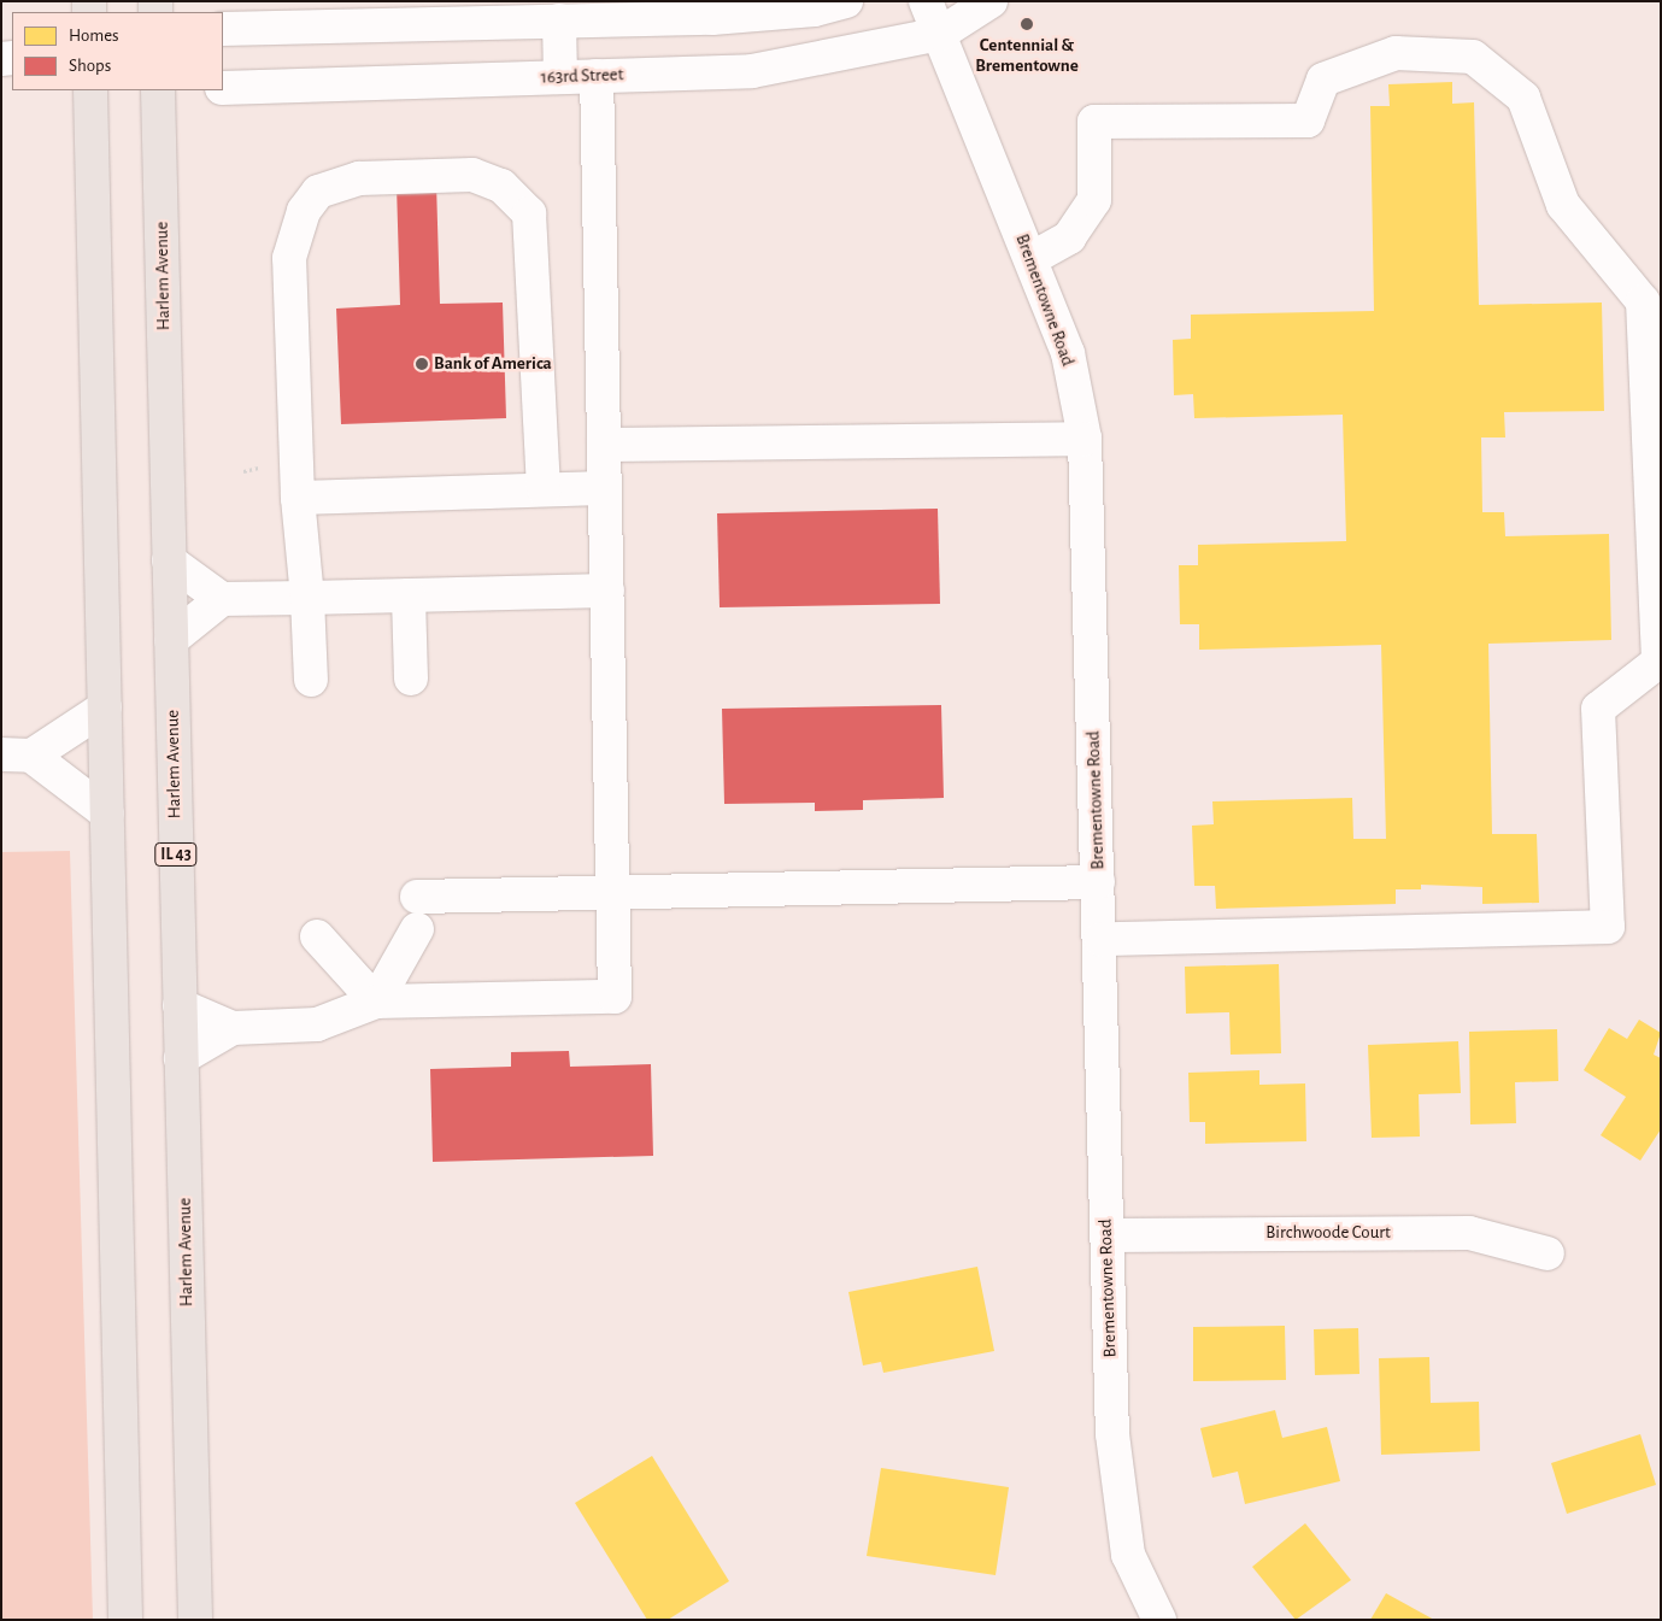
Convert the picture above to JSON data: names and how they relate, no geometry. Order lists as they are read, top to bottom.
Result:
{
  "streets": {
    "main road": ["Harlem Avenue", "IL 43"],
    "street": ["163rd Street", "Brementowne Road", "Birchwoode Court"]
  },
  "crossings": [
    ["163rd Street", "Brementowne Road"],
    ["Brementowne Road", "Birchwoode Court"]
  ],
  "places": ["Centennial & Brementowne", "Bank of America"],
  "legend": ["Homes", "Shops"]
}
